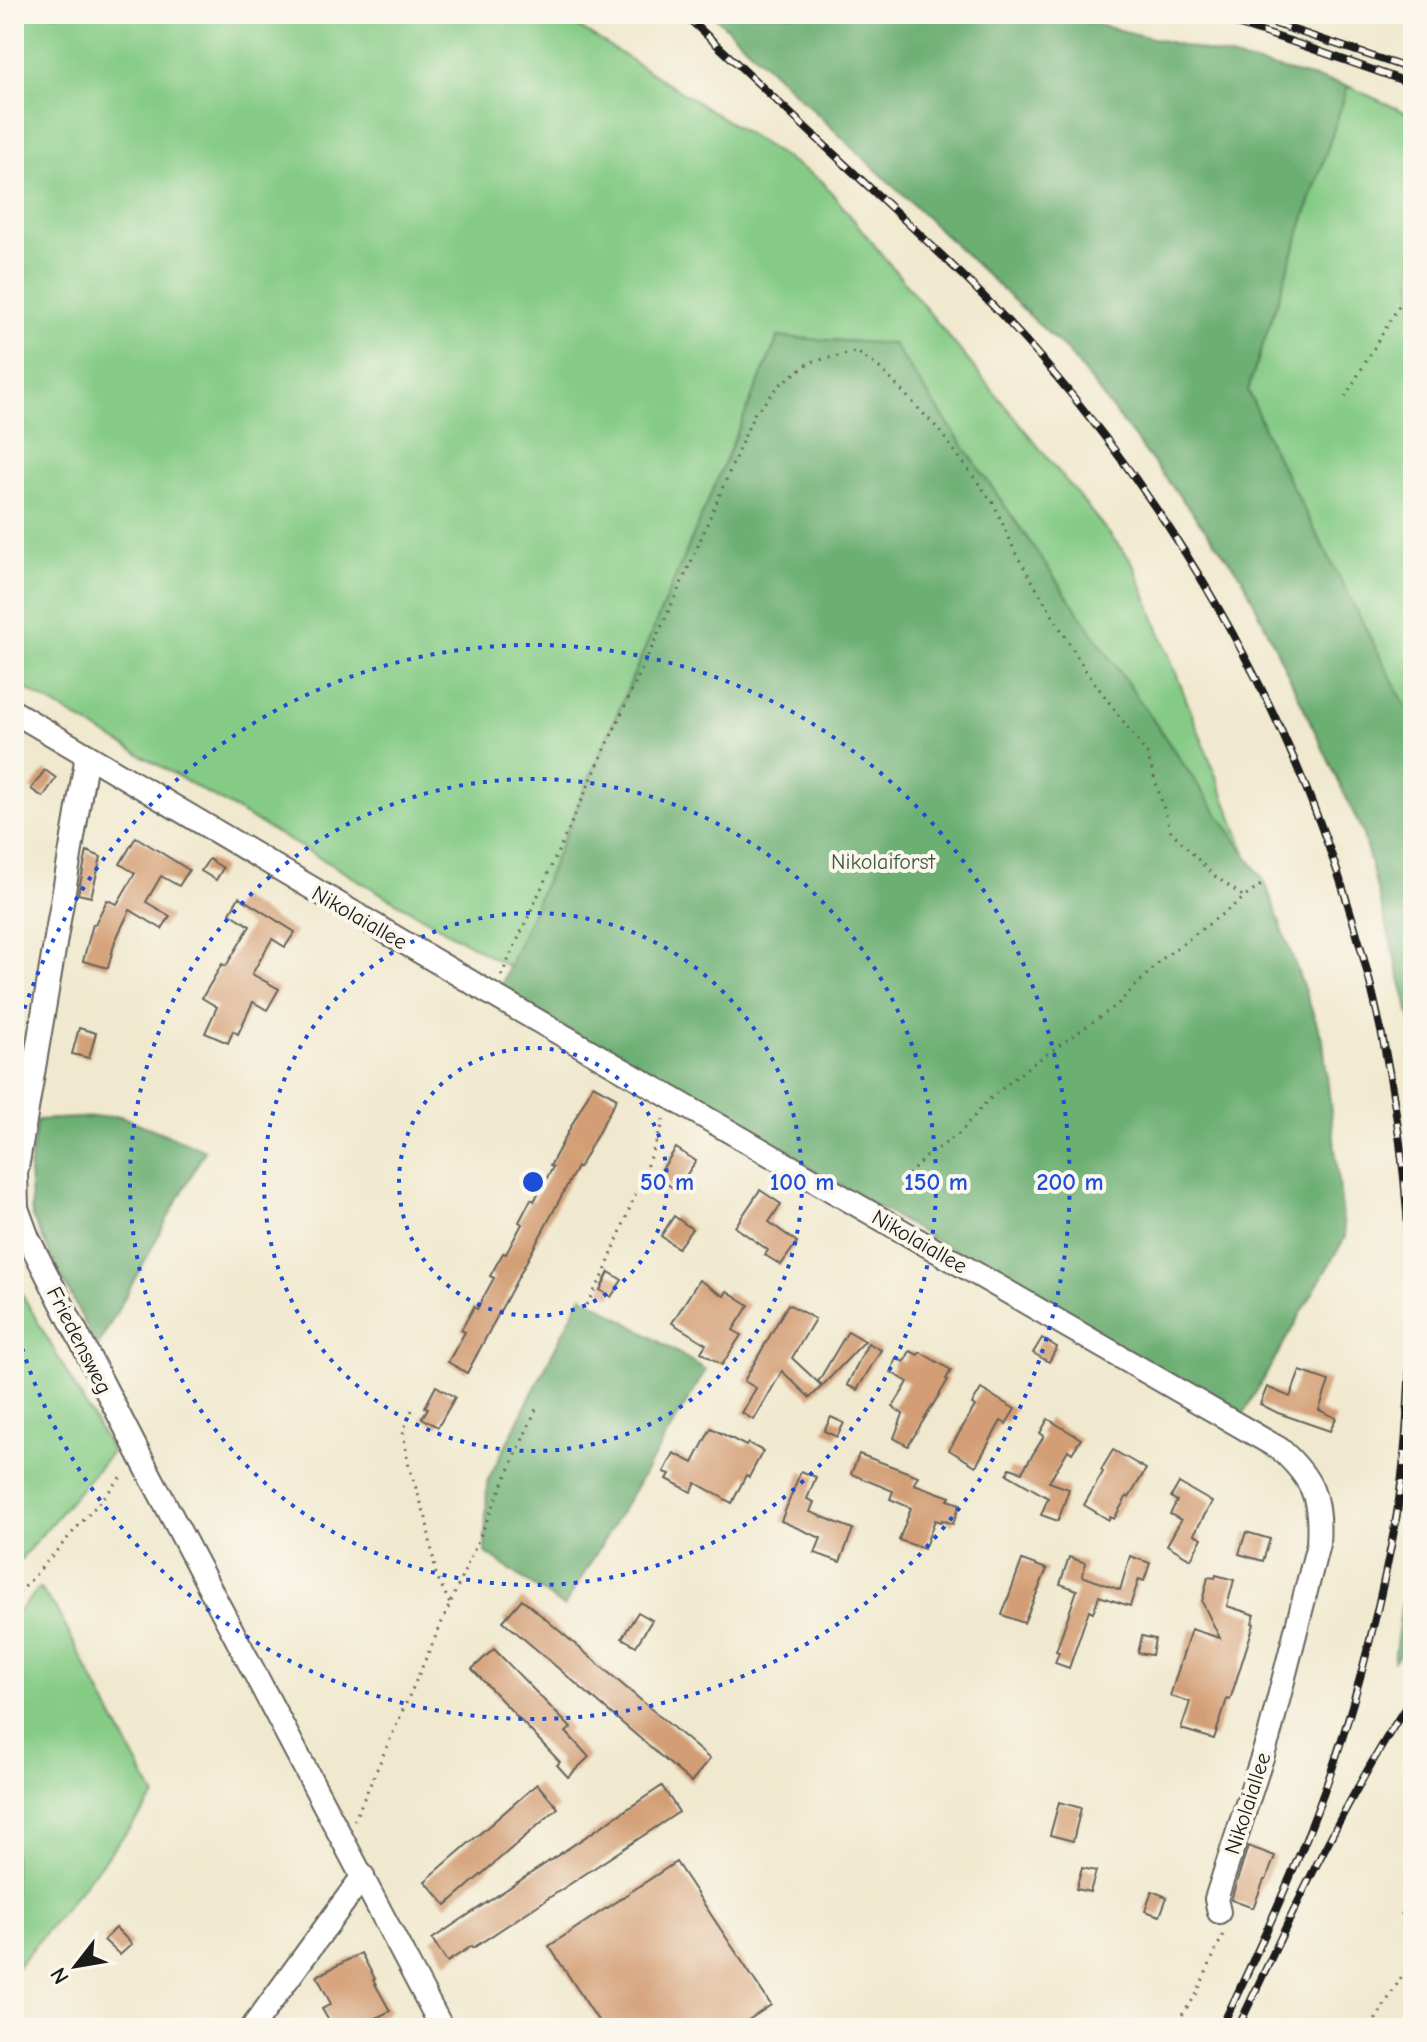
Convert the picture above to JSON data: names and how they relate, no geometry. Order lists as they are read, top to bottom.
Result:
{
  "streets": {
    "street": ["Nikolaiallee", "Friedensweg"]
  },
  "crossings": [
    ["Nikolaiallee", "Friedensweg"]
  ],
  "parks": ["Nikolaiforst"],
  "north": "bottom left",
  "rings": [
    "50 m",
    "100 m",
    "150 m",
    "200 m"
  ]
}
